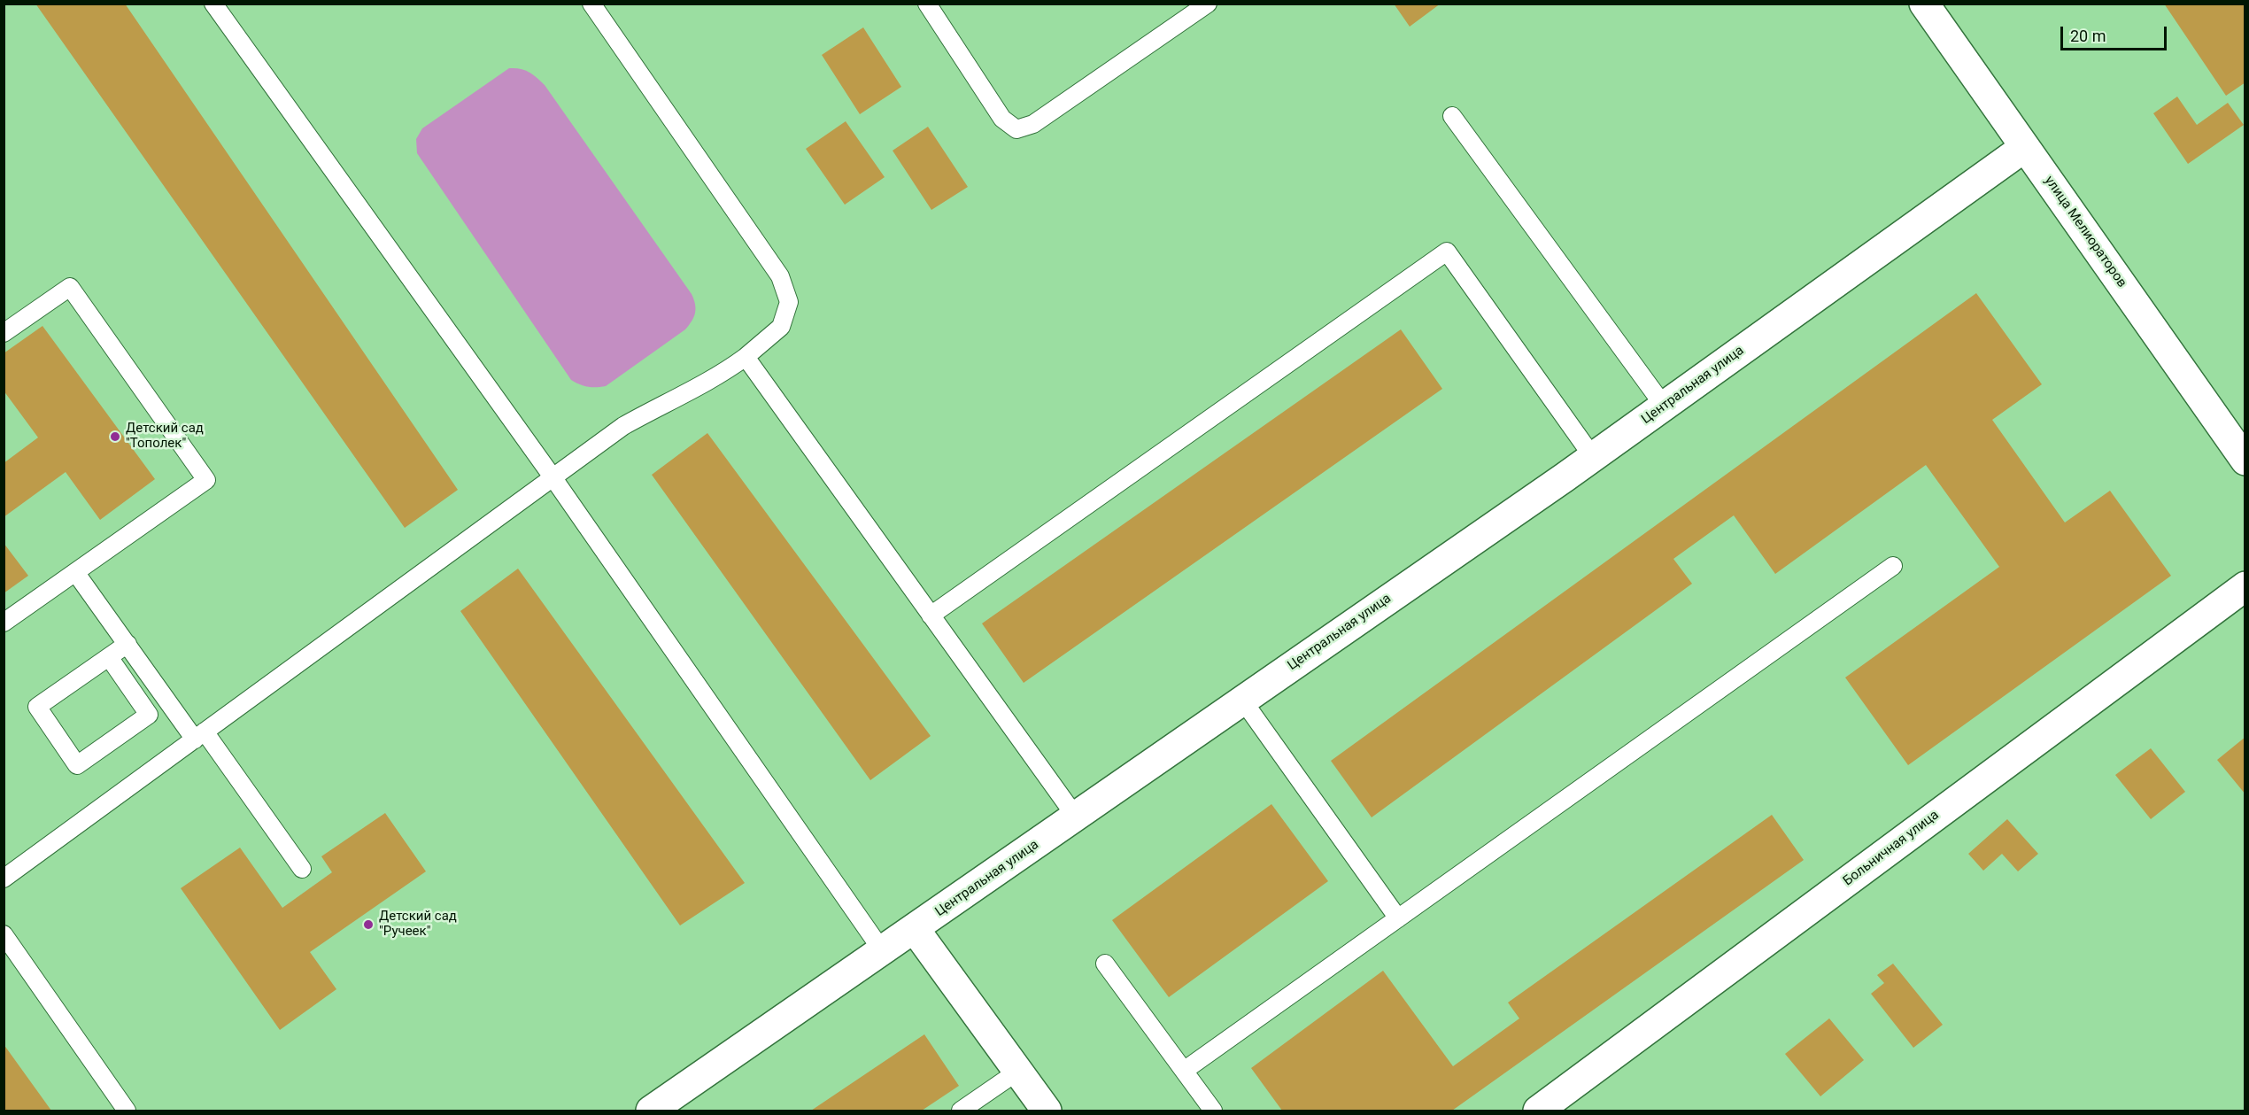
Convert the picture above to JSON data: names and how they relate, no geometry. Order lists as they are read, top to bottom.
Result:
{
  "streets": {
    "street": ["улица Мелиораторов", "Центральная улица", "Больничная улица"]
  },
  "crossings": [
    ["улица Мелиораторов", "Центральная улица"]
  ],
  "places": ["Детский сад \"Тополек\"", "Детский сад \"Ручеек\""],
  "scale_bar": "20 m"
}
